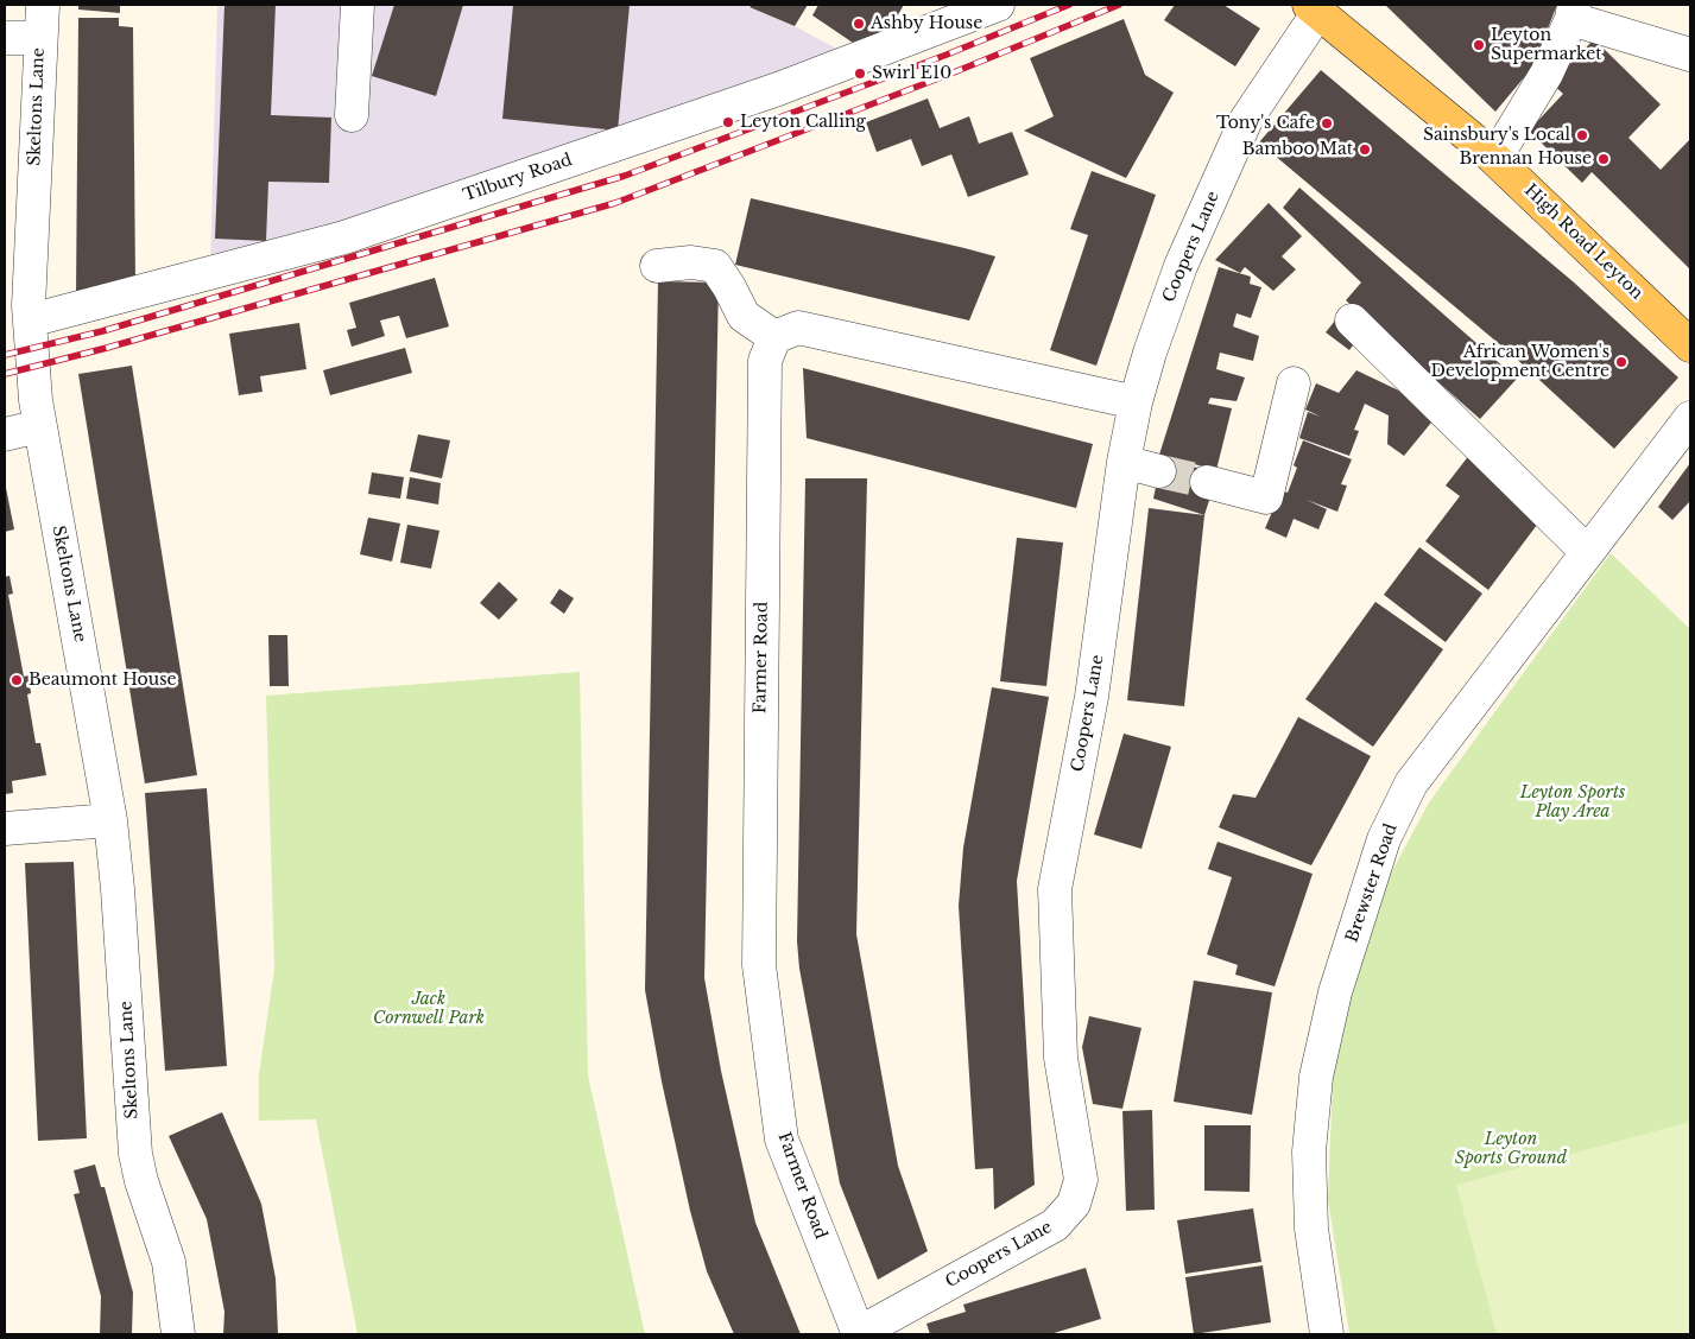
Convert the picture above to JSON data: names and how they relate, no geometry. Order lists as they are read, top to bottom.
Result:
{
  "streets": {
    "main road": ["High Road Leyton"],
    "street": [
      "Skeltons Lane",
      "Tilbury Road",
      "Coopers Lane",
      "Farmer Road",
      "Brewster Road"
    ]
  },
  "crossings": [
    ["Skeltons Lane", "Tilbury Road"],
    ["High Road Leyton", "Coopers Lane"],
    ["Coopers Lane", "Farmer Road"]
  ],
  "parks": ["Leyton Sports Play Area", "Jack Cornwell Park", "Leyton Sports Ground"],
  "places": [
    "Ashby House",
    "Leyton Supermarket",
    "Swirl E10",
    "Leyton Calling",
    "Tony's Cafe",
    "Sainsbury's Local",
    "Bamboo Mat",
    "Brennan House",
    "African Women's Development Centre",
    "Beaumont House"
  ]
}
